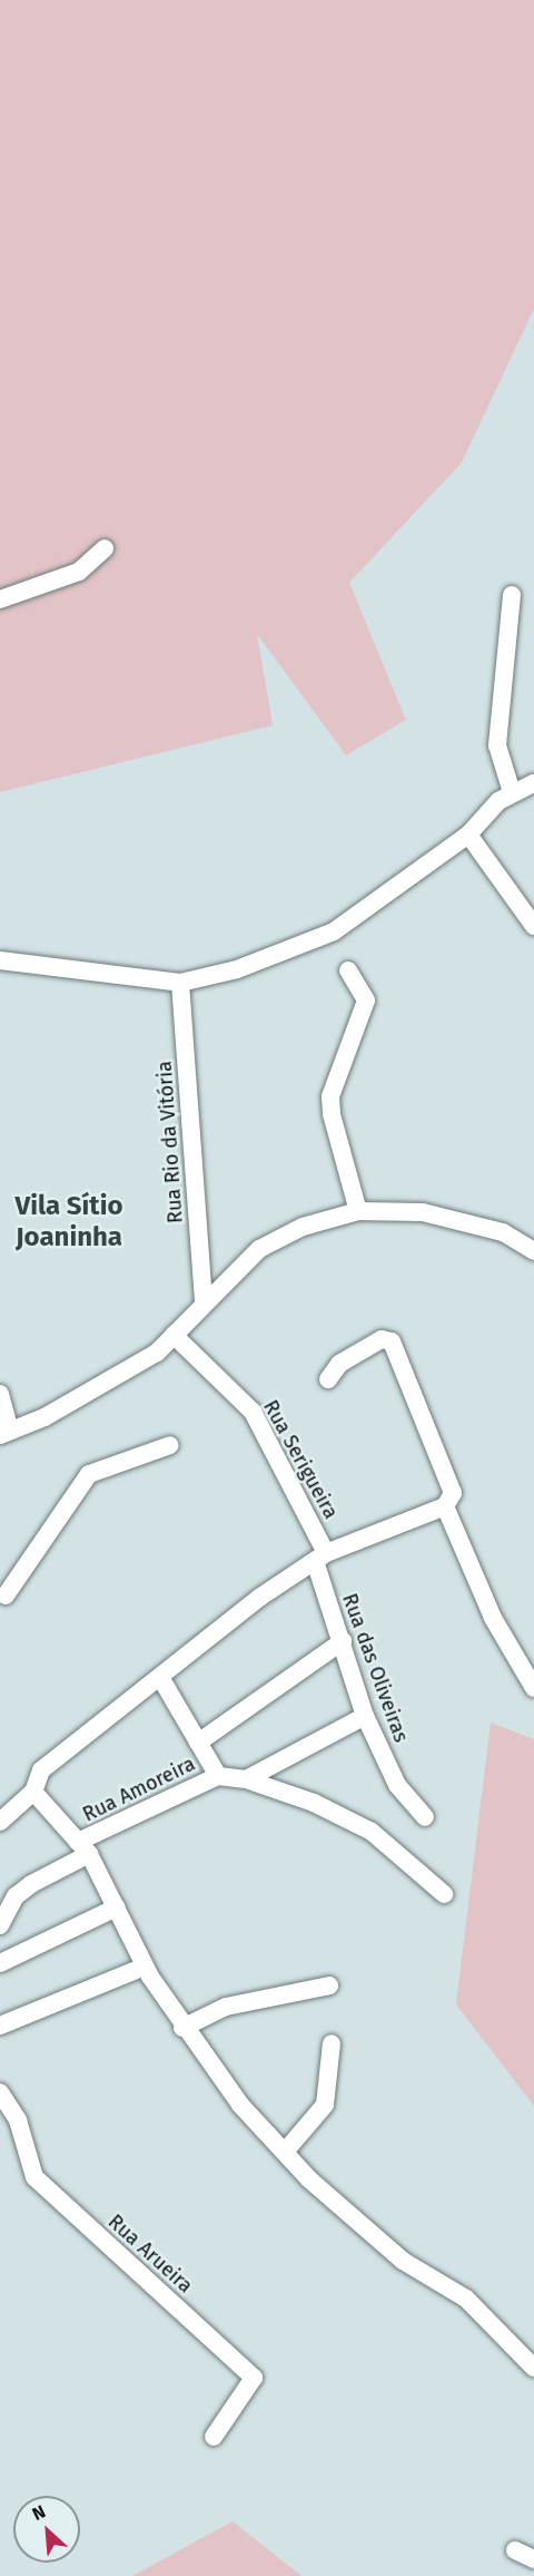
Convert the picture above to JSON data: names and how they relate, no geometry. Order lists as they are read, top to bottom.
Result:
{
  "streets": {
    "street": [
      "Rua Rio da Vitória",
      "Rua Serigueira",
      "Rua das Oliveiras",
      "Rua Amoreira",
      "Rua Arueira"
    ]
  },
  "crossings": [
    ["Rua Serigueira", "Rua das Oliveiras"]
  ],
  "districts": ["Vila Sítio Joaninha"],
  "north": "top left"
}
